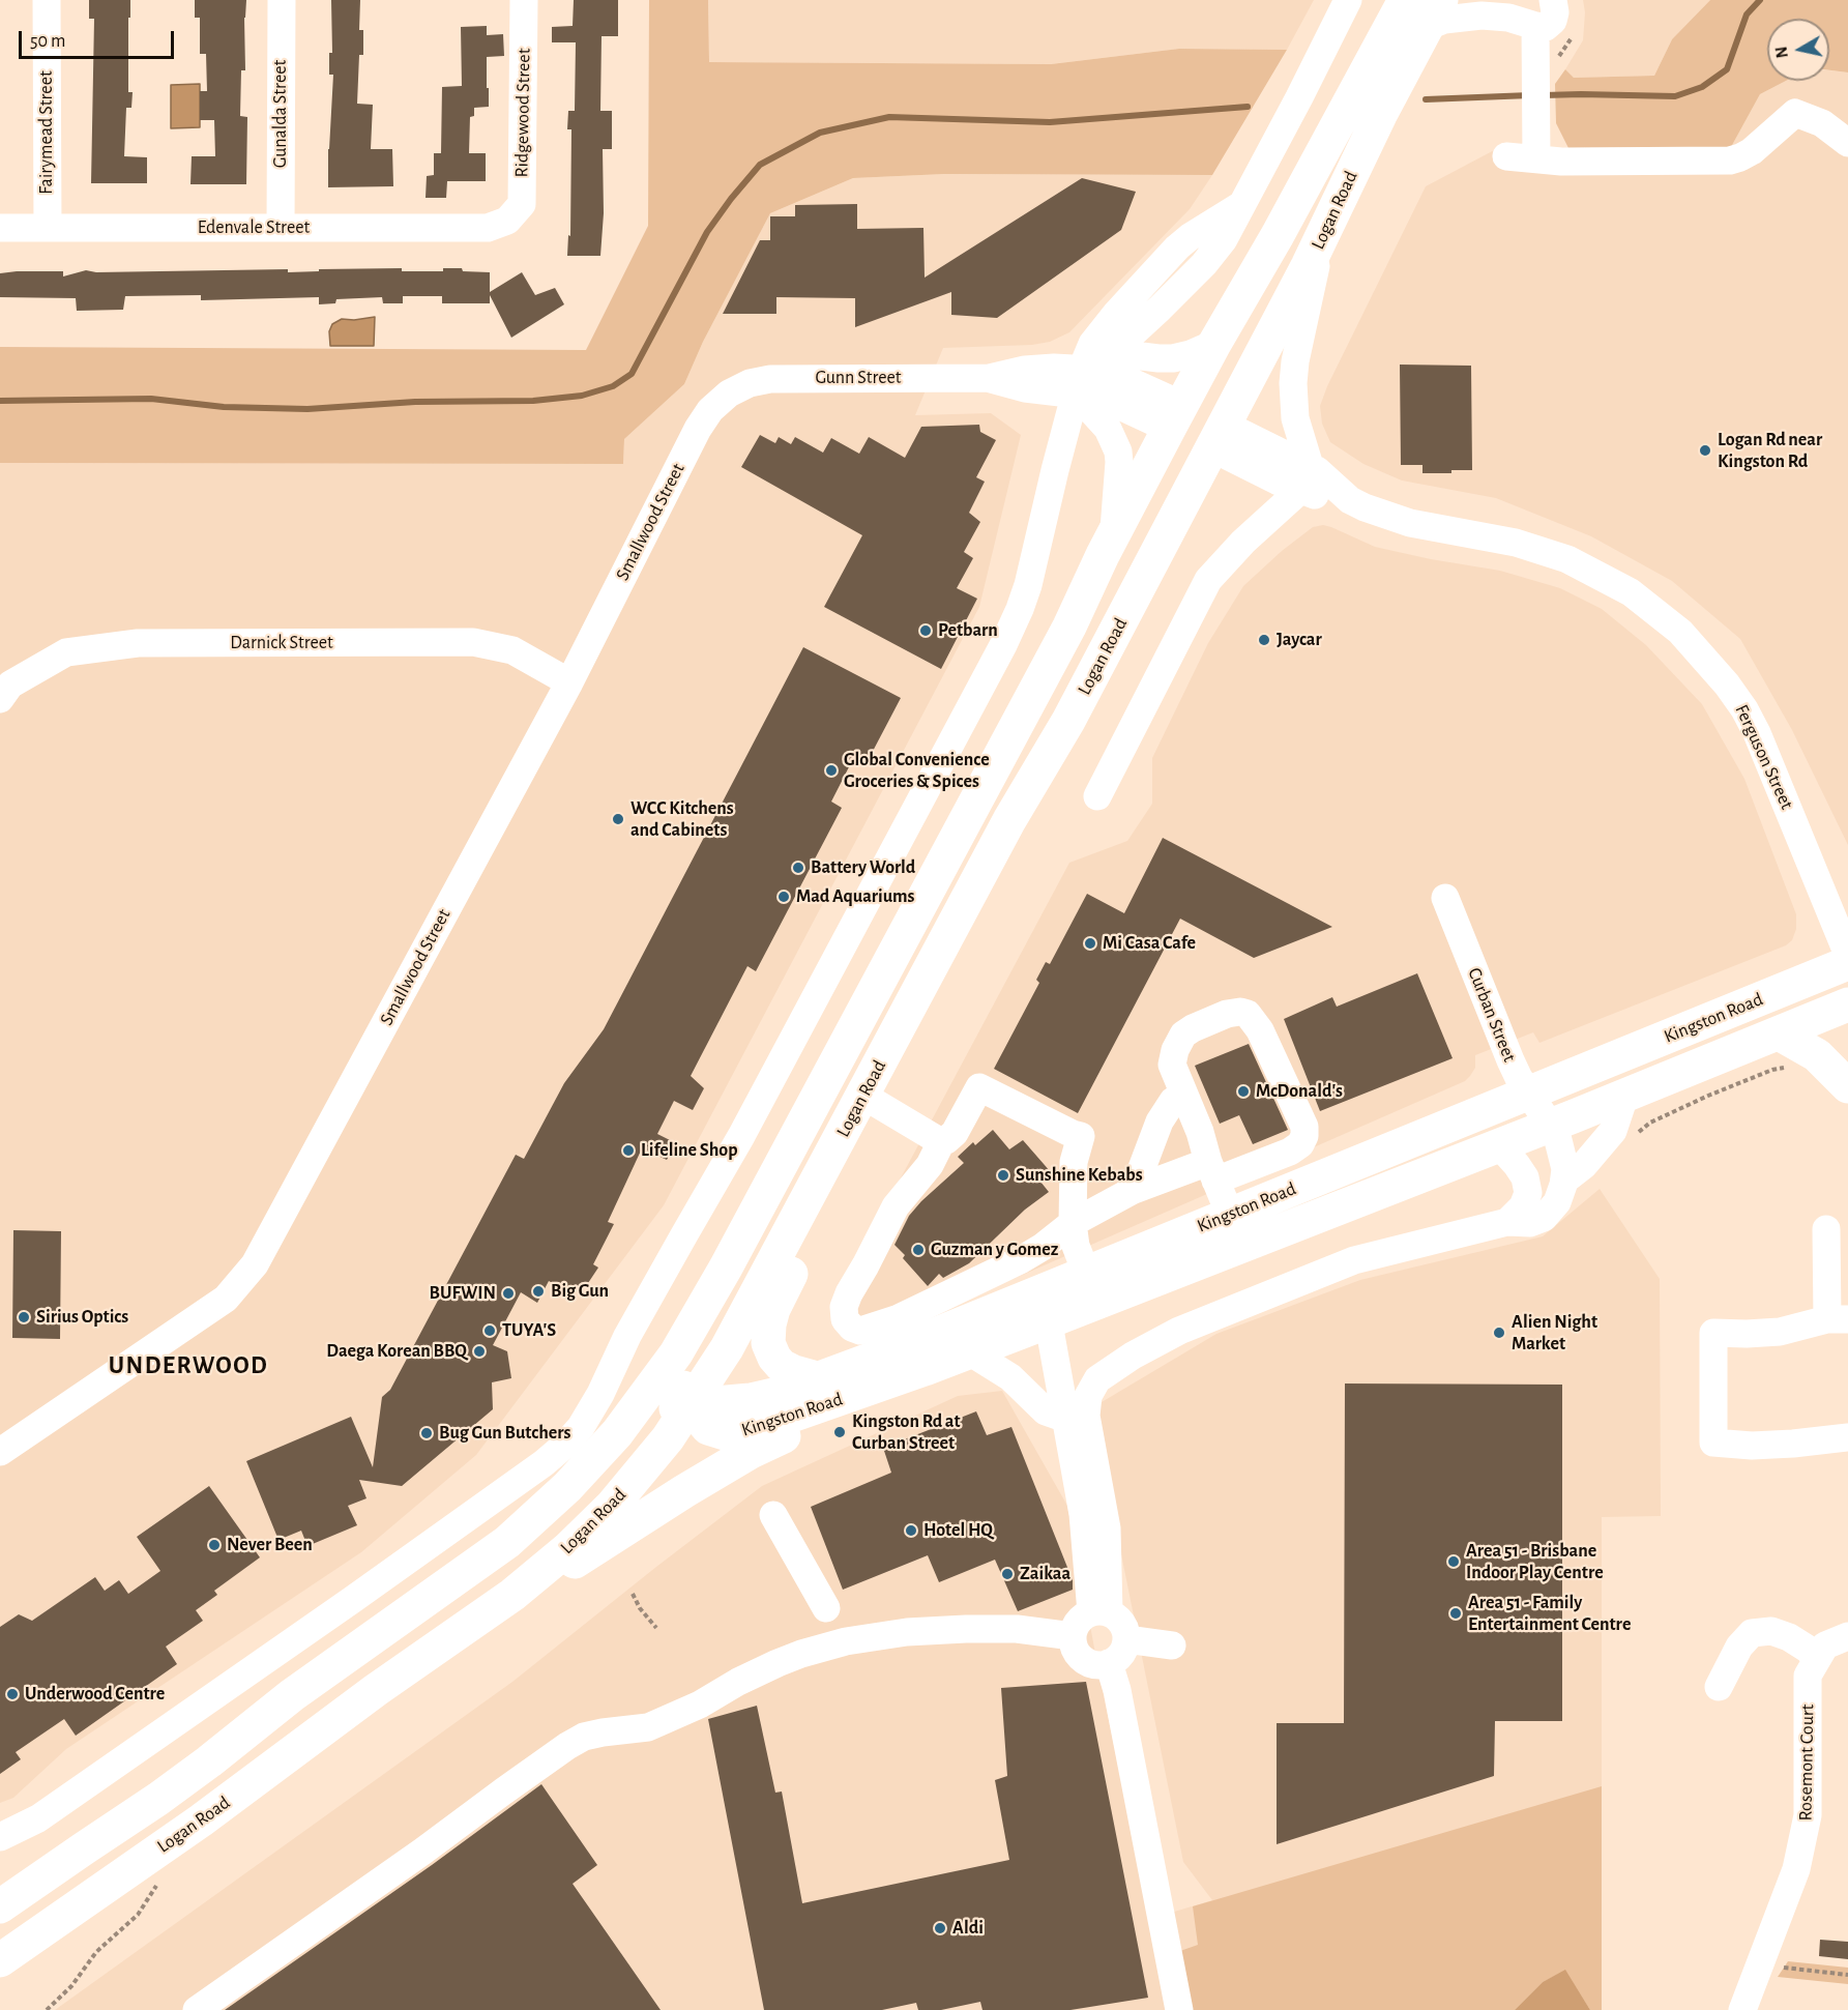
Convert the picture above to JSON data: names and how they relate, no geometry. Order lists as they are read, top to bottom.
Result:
{
  "streets": {
    "main road": ["Logan Road", "Kingston Road"],
    "street": [
      "Ridgewood Street",
      "Gunalda Street",
      "Fairymead Street",
      "Edenvale Street",
      "Gunn Street",
      "Smallwood Street",
      "Darnick Street",
      "Ferguson Street",
      "Curban Street",
      "Rosemont Court"
    ]
  },
  "crossings": [
    ["Ridgewood Street", "Edenvale Street"],
    ["Gunalda Street", "Edenvale Street"],
    ["Fairymead Street", "Edenvale Street"],
    ["Logan Road", "Gunn Street"],
    ["Logan Road", "Ferguson Street"],
    ["Logan Road", "Kingston Road"],
    ["Gunn Street", "Smallwood Street"],
    ["Smallwood Street", "Darnick Street"],
    ["Curban Street", "Kingston Road"]
  ],
  "districts": ["UNDERWOOD"],
  "places": [
    "Logan Rd near Kingston Rd",
    "Petbarn",
    "Jaycar",
    "Global Convenience Groceries & Spices",
    "WCC Kitchens and Cabinets",
    "Battery World",
    "Mad Aquariums",
    "Mi Casa Cafe",
    "McDonald's",
    "Lifeline Shop",
    "Sunshine Kebabs",
    "Guzman y Gomez",
    "Big Gun",
    "BUFWIN",
    "Sirius Optics",
    "TUYA'S",
    "Alien Night Market",
    "Daega Korean BBQ",
    "Kingston Rd at Curban Street",
    "Bug Gun Butchers",
    "Hotel HQ",
    "Never Been",
    "Area 51 - Brisbane Indoor Play Centre",
    "Zaikaa",
    "Area 51 - Family Entertainment Centre",
    "Underwood Centre",
    "Aldi"
  ],
  "scale_bar": "50 m",
  "north": "left"
}
